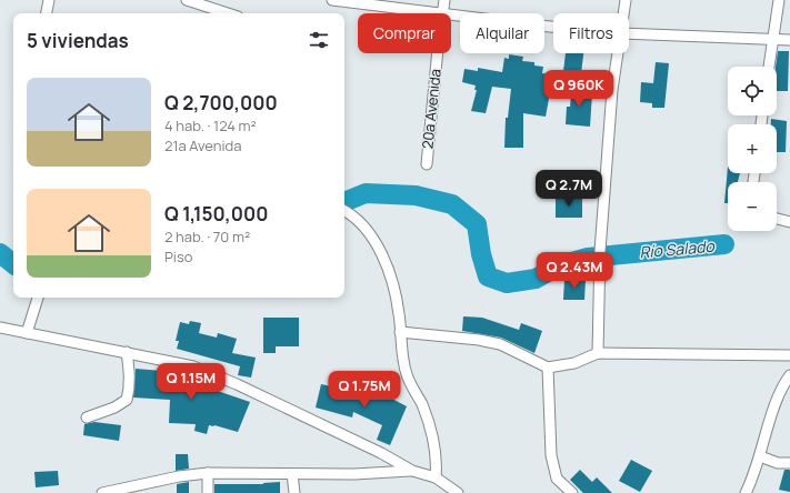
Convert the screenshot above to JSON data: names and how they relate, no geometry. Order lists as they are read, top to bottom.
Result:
{
  "streets": {
    "street": ["20a Avenida"]
  },
  "water": ["Río Salado"],
  "page": {
    "chip": ["Comprar", "Alquilar", "Filtros"],
    "heading": "5 viviendas",
    "map_buttons": ["+", "−"],
    "list": [
      {
        "name": "Q 2,700,000",
        "note": "4 hab. · 124 m² · 21a Avenida"
      },
      {
        "name": "Q 1,150,000",
        "note": "2 hab. · 70 m² · Piso"
      }
    ],
    "price": [
      "Q 960K",
      "Q 2.7M",
      "Q 2.43M",
      "Q 1.15M",
      "Q 1.75M"
    ]
  }
}
